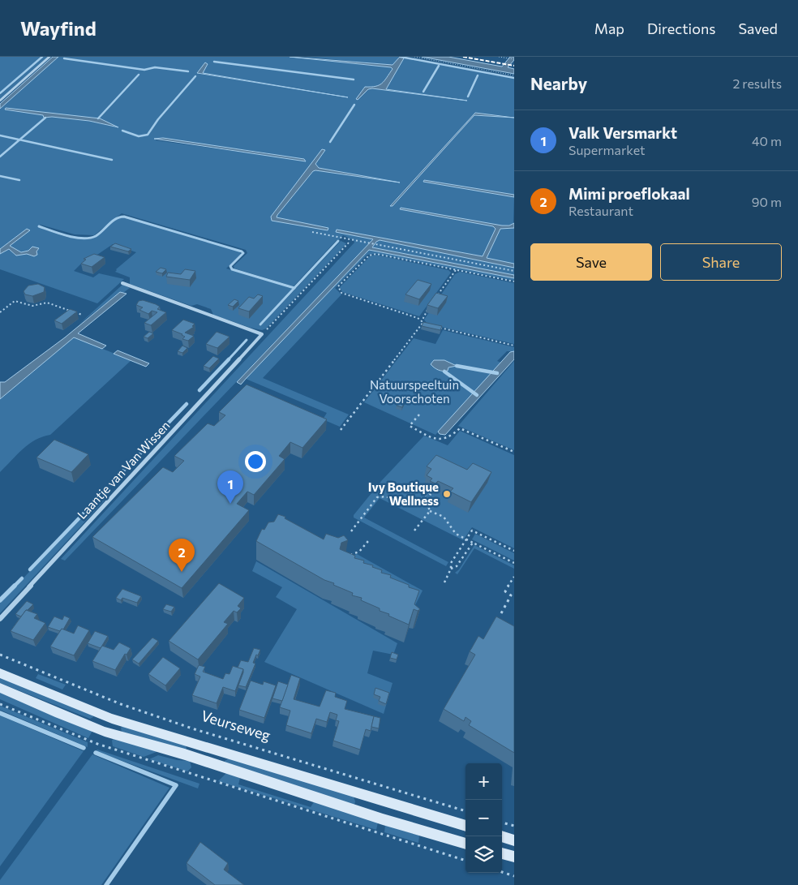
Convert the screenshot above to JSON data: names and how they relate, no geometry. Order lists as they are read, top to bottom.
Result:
{
  "streets": {
    "street": ["Laantje van Van Wissen"],
    "path": ["Veurseweg"]
  },
  "parks": ["Natuurspeeltuin Voorschoten"],
  "places": ["Ivy Boutique Wellness"],
  "page": {
    "header": "Wayfind",
    "nav": ["Map", "Directions", "Saved"],
    "heading": ["Nearby", "2 results"],
    "list": [
      {
        "mark": "1",
        "name": "Valk Versmarkt",
        "note": "Supermarket",
        "value": "40 m"
      },
      {
        "mark": "2",
        "name": "Mimi proeflokaal",
        "note": "Restaurant",
        "value": "90 m"
      }
    ],
    "buttons": ["Save", "Share"],
    "pins": ["1", "2"],
    "map_buttons": ["+", "−"]
  }
}
